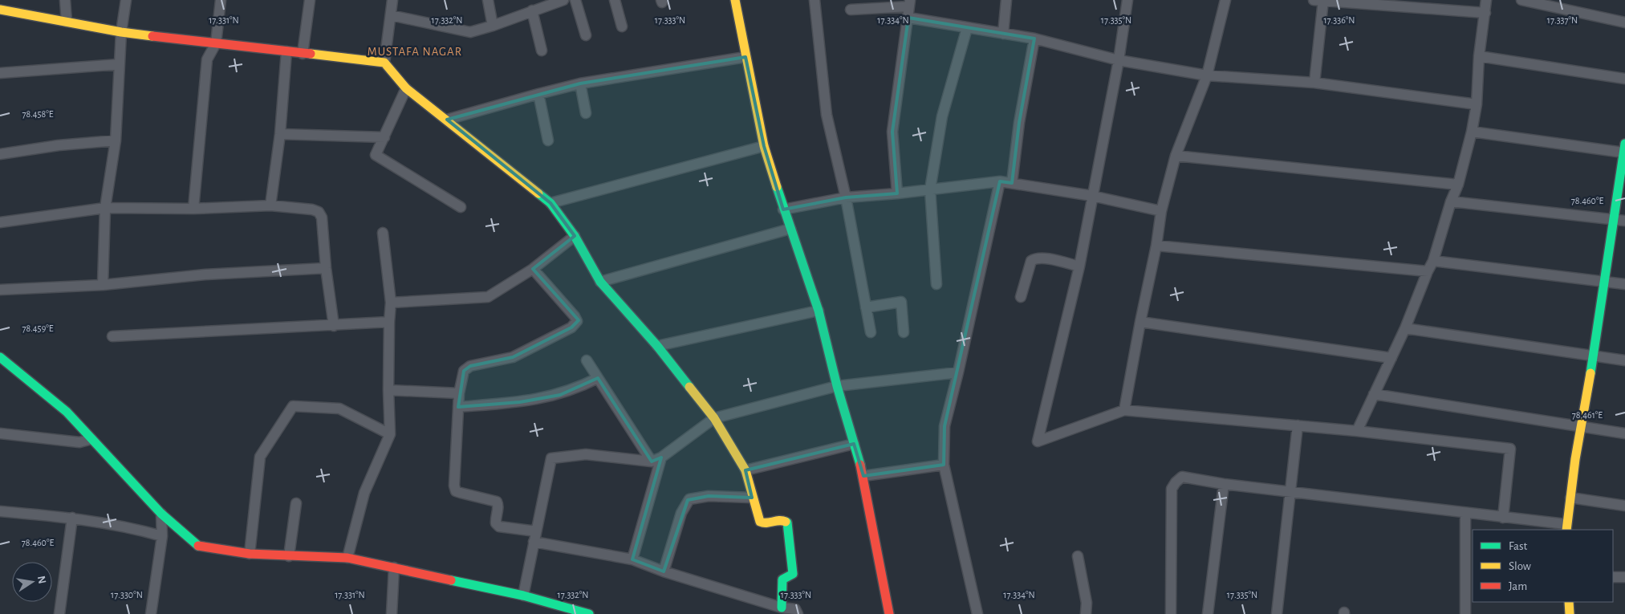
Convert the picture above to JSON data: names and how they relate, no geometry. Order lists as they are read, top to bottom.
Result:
{
  "districts": ["MUSTAFA NAGAR"],
  "legend": ["Fast", "Slow", "Jam"],
  "north": "right",
  "coordinates": [
    "17.331°N",
    "17.332°N",
    "17.333°N",
    "17.334°N",
    "17.335°N",
    "17.336°N",
    "17.337°N",
    "78.458°E",
    "78.460°E",
    "78.459°E",
    "78.461°E",
    "17.330°N"
  ]
}
